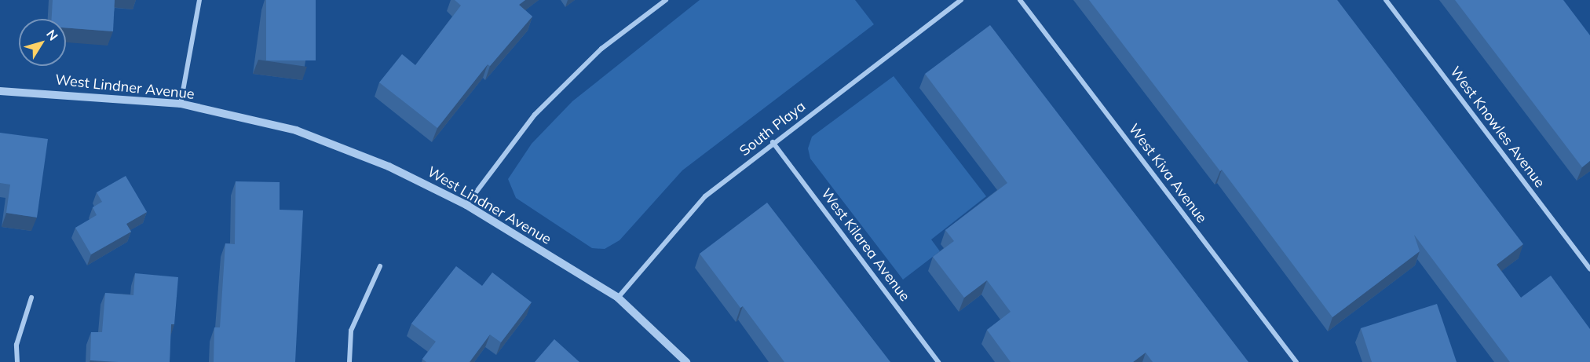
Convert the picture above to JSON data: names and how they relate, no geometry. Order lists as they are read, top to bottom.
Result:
{
  "streets": {
    "street": [
      "West Lindner Avenue",
      "West Knowles Avenue",
      "South Playa",
      "West Kiva Avenue",
      "West Kilarea Avenue"
    ]
  },
  "crossings": [
    ["West Lindner Avenue", "South Playa"],
    ["South Playa", "West Kilarea Avenue"]
  ],
  "north": "top right"
}
